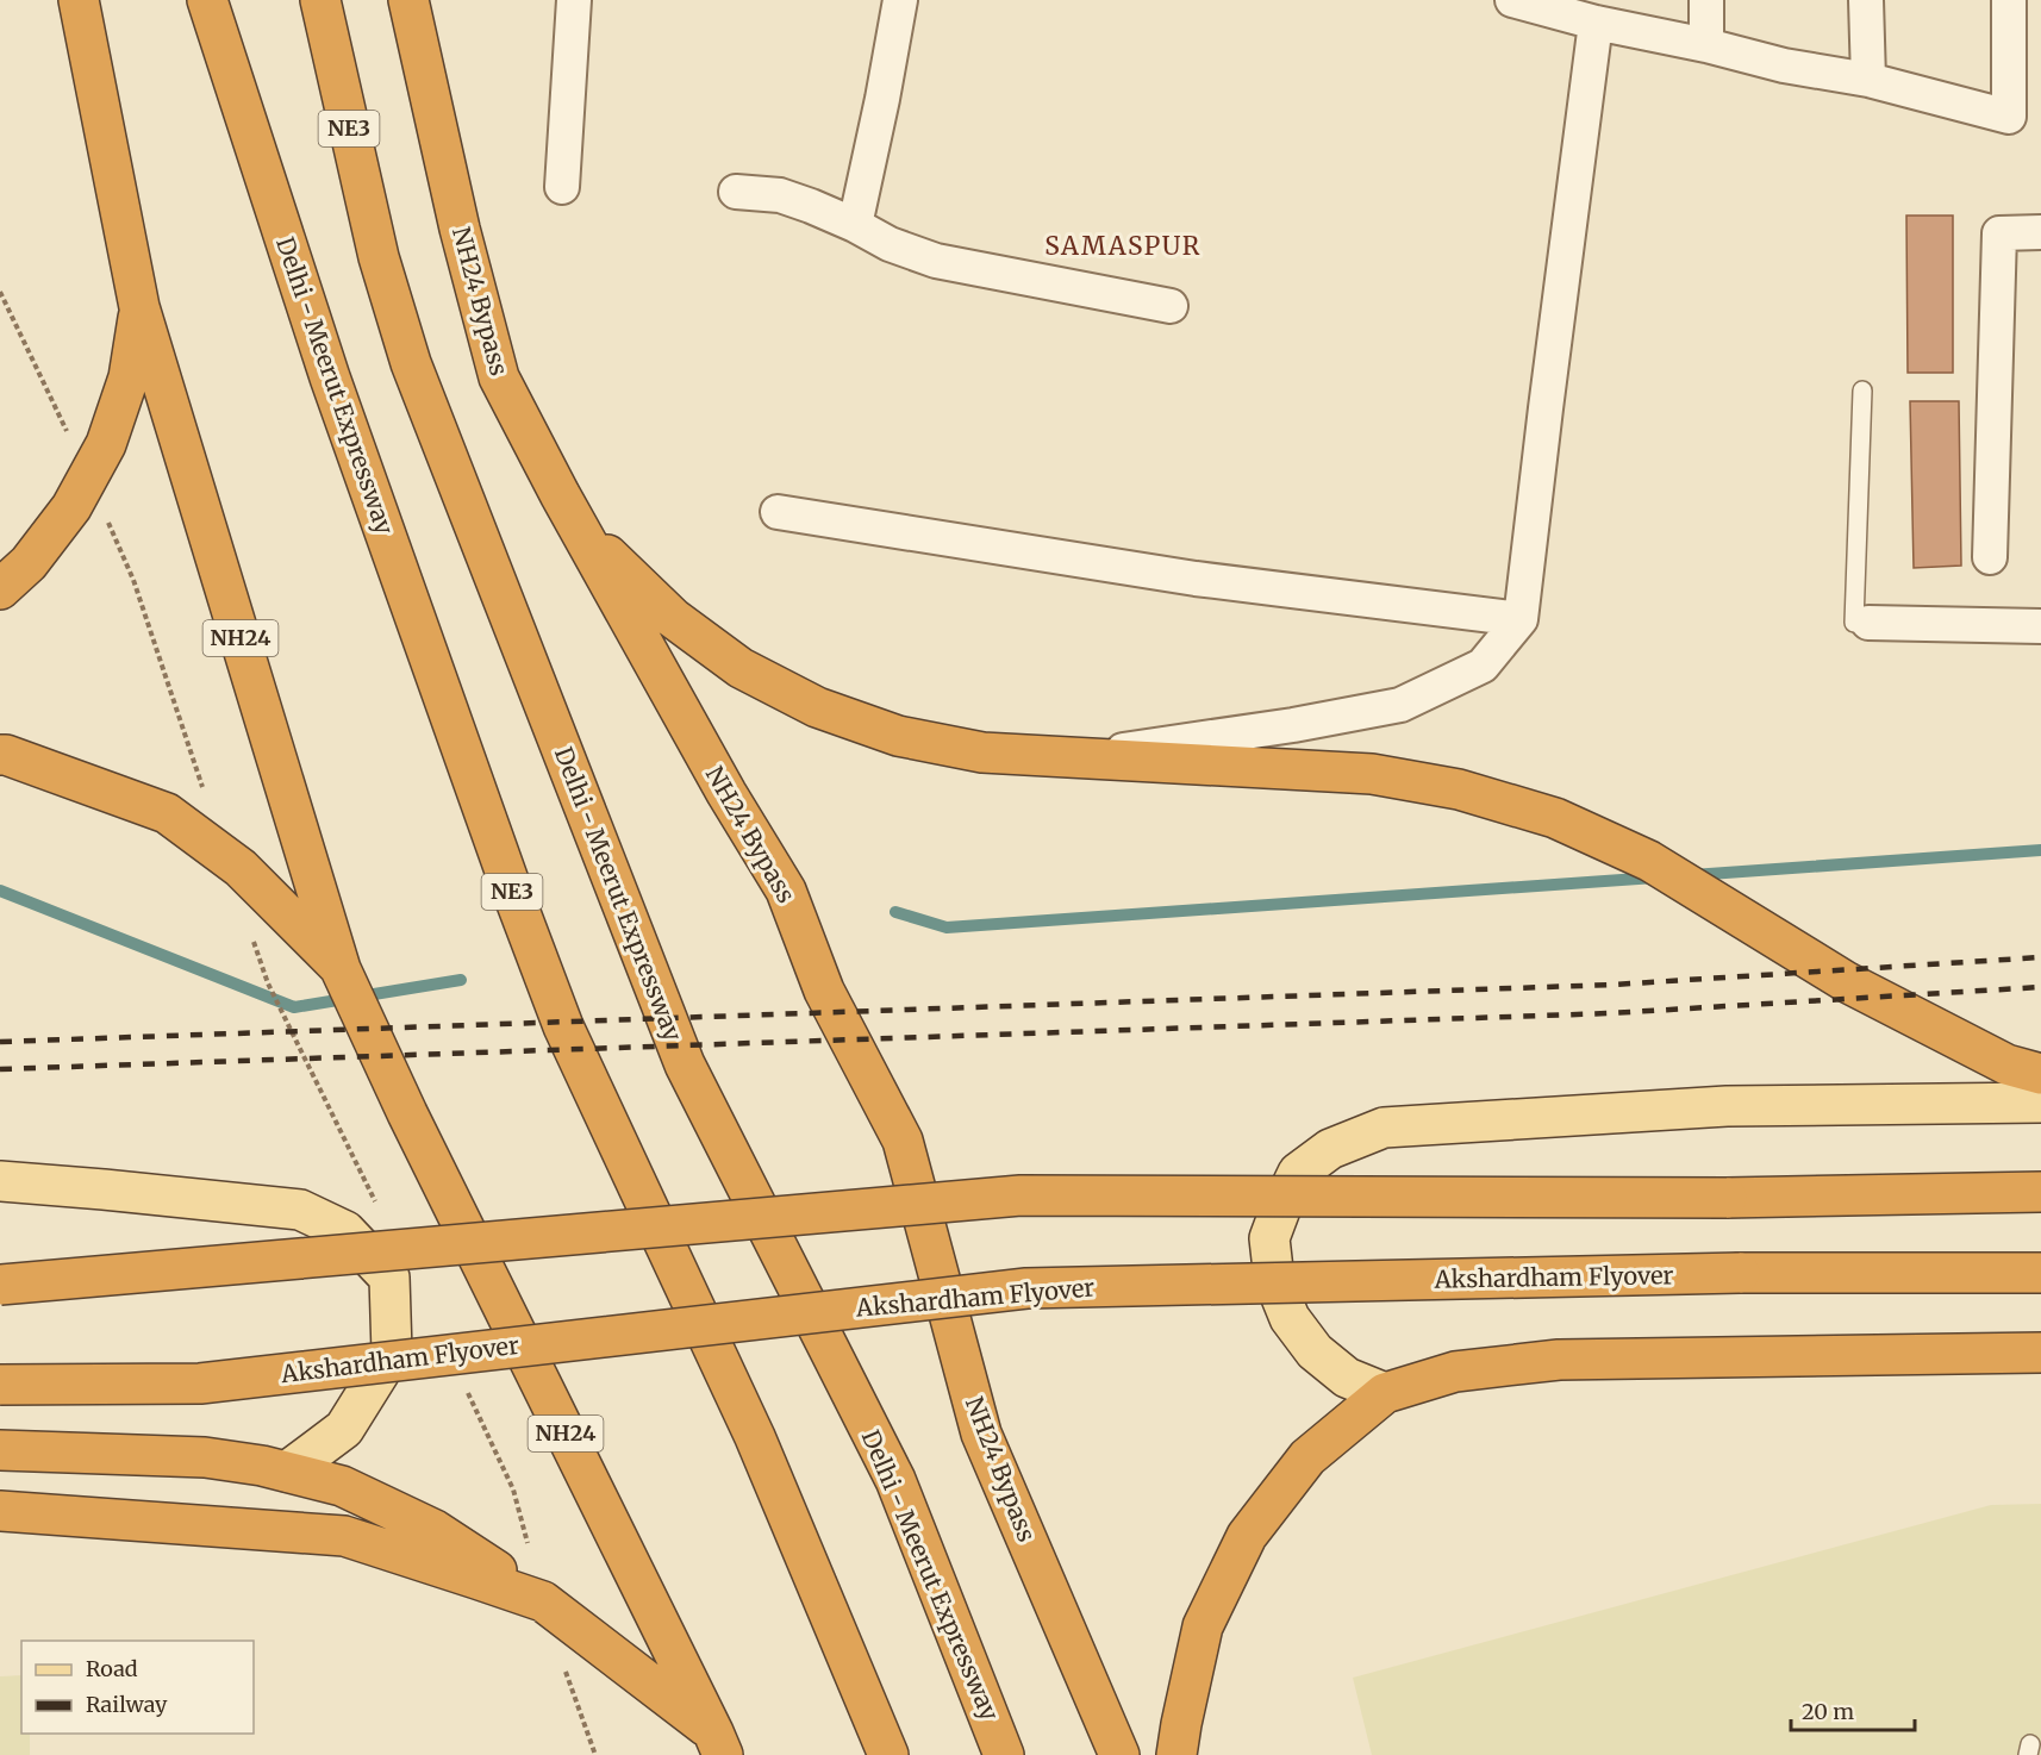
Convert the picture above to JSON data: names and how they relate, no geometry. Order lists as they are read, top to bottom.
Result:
{
  "streets": {
    "highway": [
      "NE3",
      "NH24 Bypass",
      "Delhi - Meerut Expressway",
      "NH24",
      "Akshardham Flyover"
    ]
  },
  "districts": ["SAMASPUR"],
  "legend": ["Road", "Railway"],
  "scale_bar": "20 m"
}
